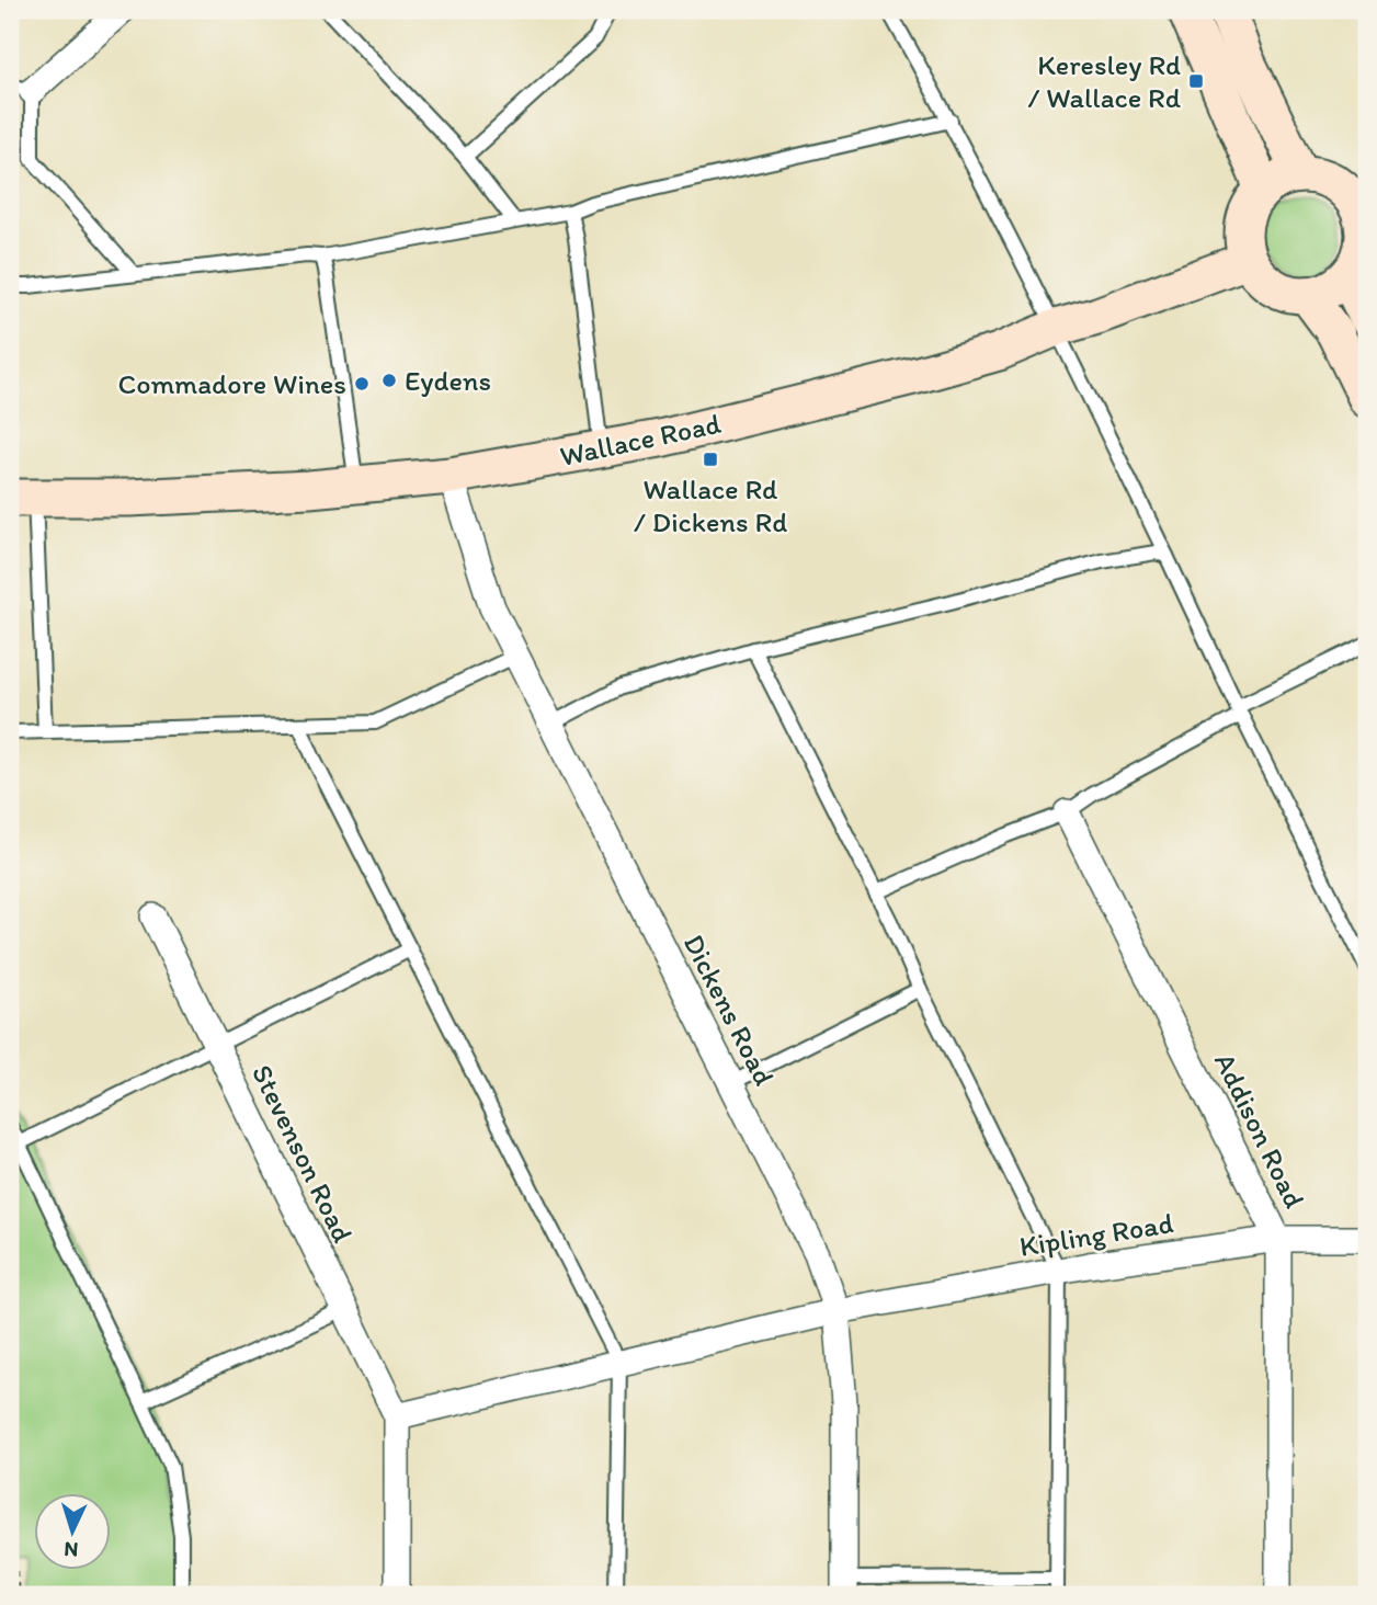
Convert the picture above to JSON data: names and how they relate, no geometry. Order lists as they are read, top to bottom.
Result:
{
  "streets": {
    "street": [
      "Wallace Road",
      "Dickens Road",
      "Addison Road",
      "Stevenson Road",
      "Kipling Road"
    ]
  },
  "crossings": [
    ["Wallace Road", "Dickens Road"],
    ["Dickens Road", "Kipling Road"],
    ["Addison Road", "Kipling Road"]
  ],
  "places": {
    "transit": ["Keresley Rd / Wallace Rd", "Wallace Rd / Dickens Rd"],
    "other": ["Eydens", "Commadore Wines"]
  },
  "north": "bottom"
}
